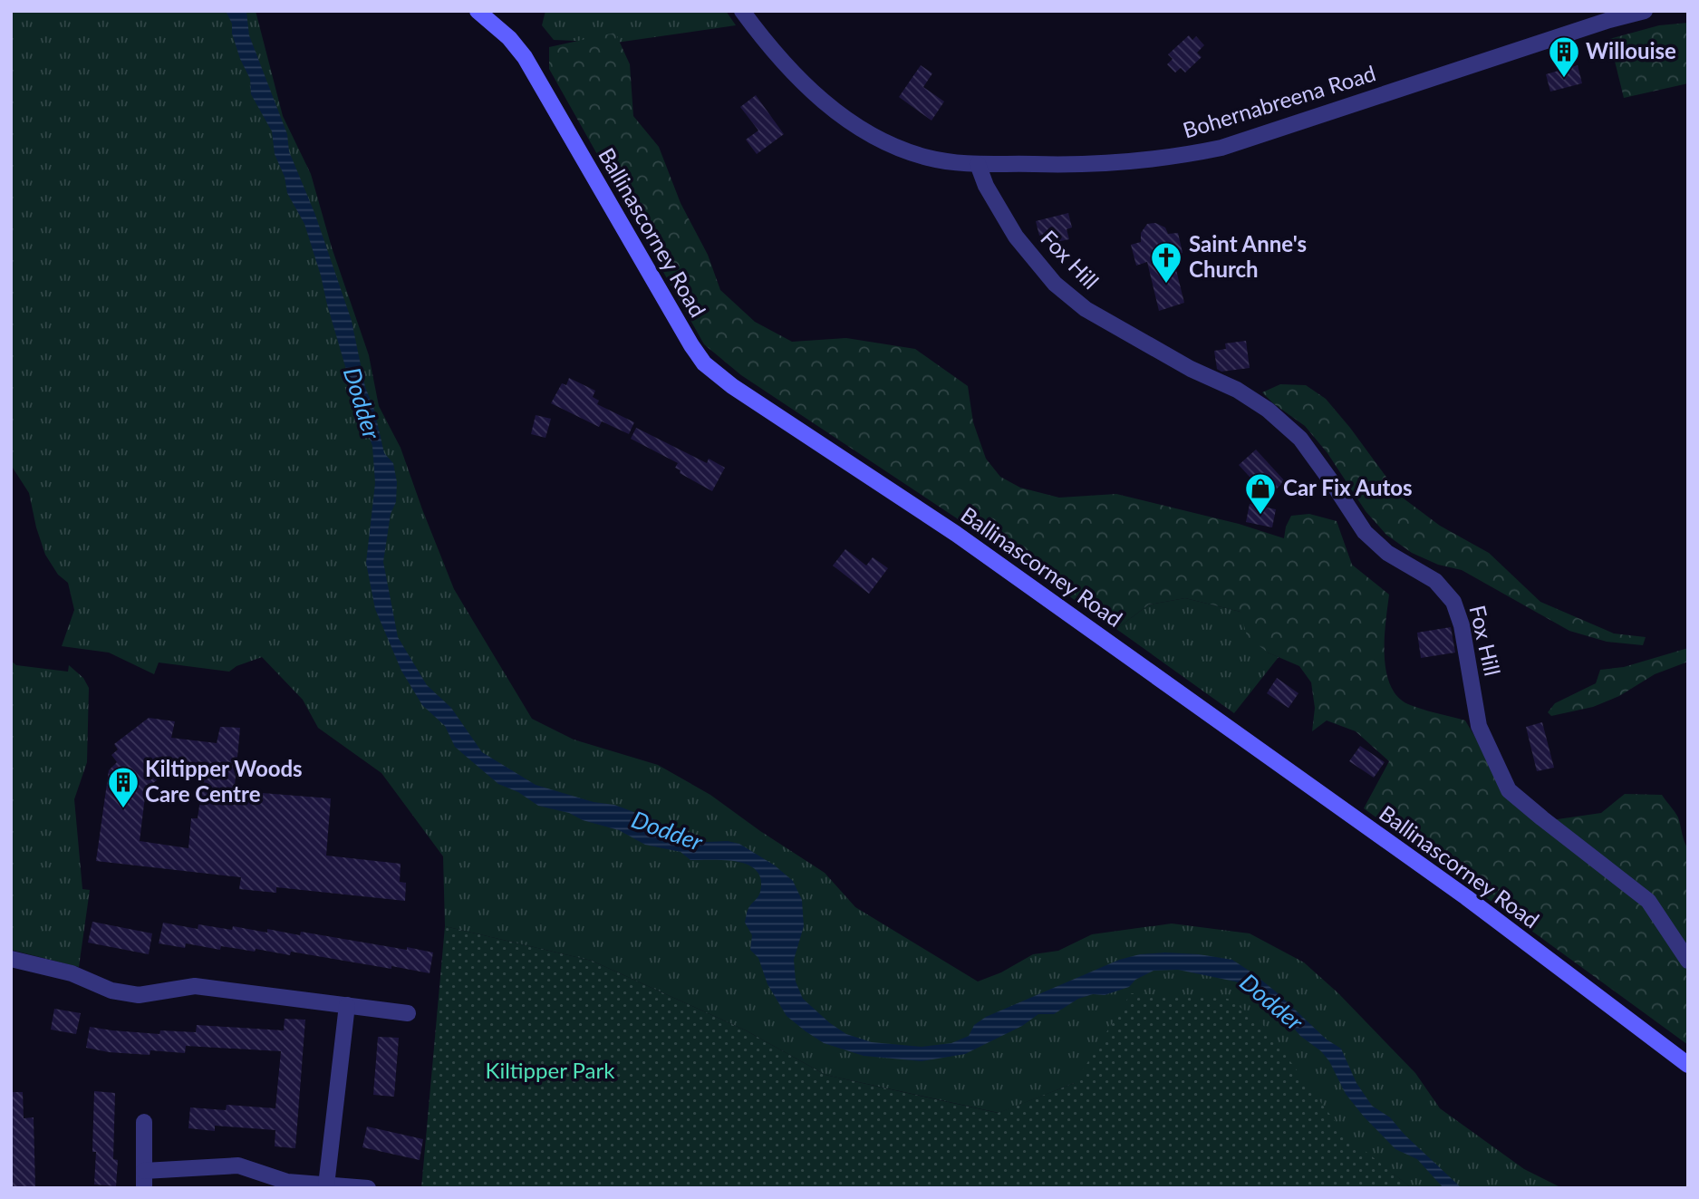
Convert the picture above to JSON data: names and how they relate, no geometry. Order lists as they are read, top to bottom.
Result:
{
  "streets": {
    "main road": ["Ballinascorney Road"],
    "street": ["Bohernabreena Road", "Fox Hill"]
  },
  "crossings": [
    ["Bohernabreena Road", "Fox Hill"]
  ],
  "water": ["Dodder"],
  "parks": ["Kiltipper Park"],
  "places": {
    "building": ["Willouise", "Kiltipper Woods Care Centre"],
    "church": ["Saint Anne's Church"],
    "shop": ["Car Fix Autos"]
  }
}
